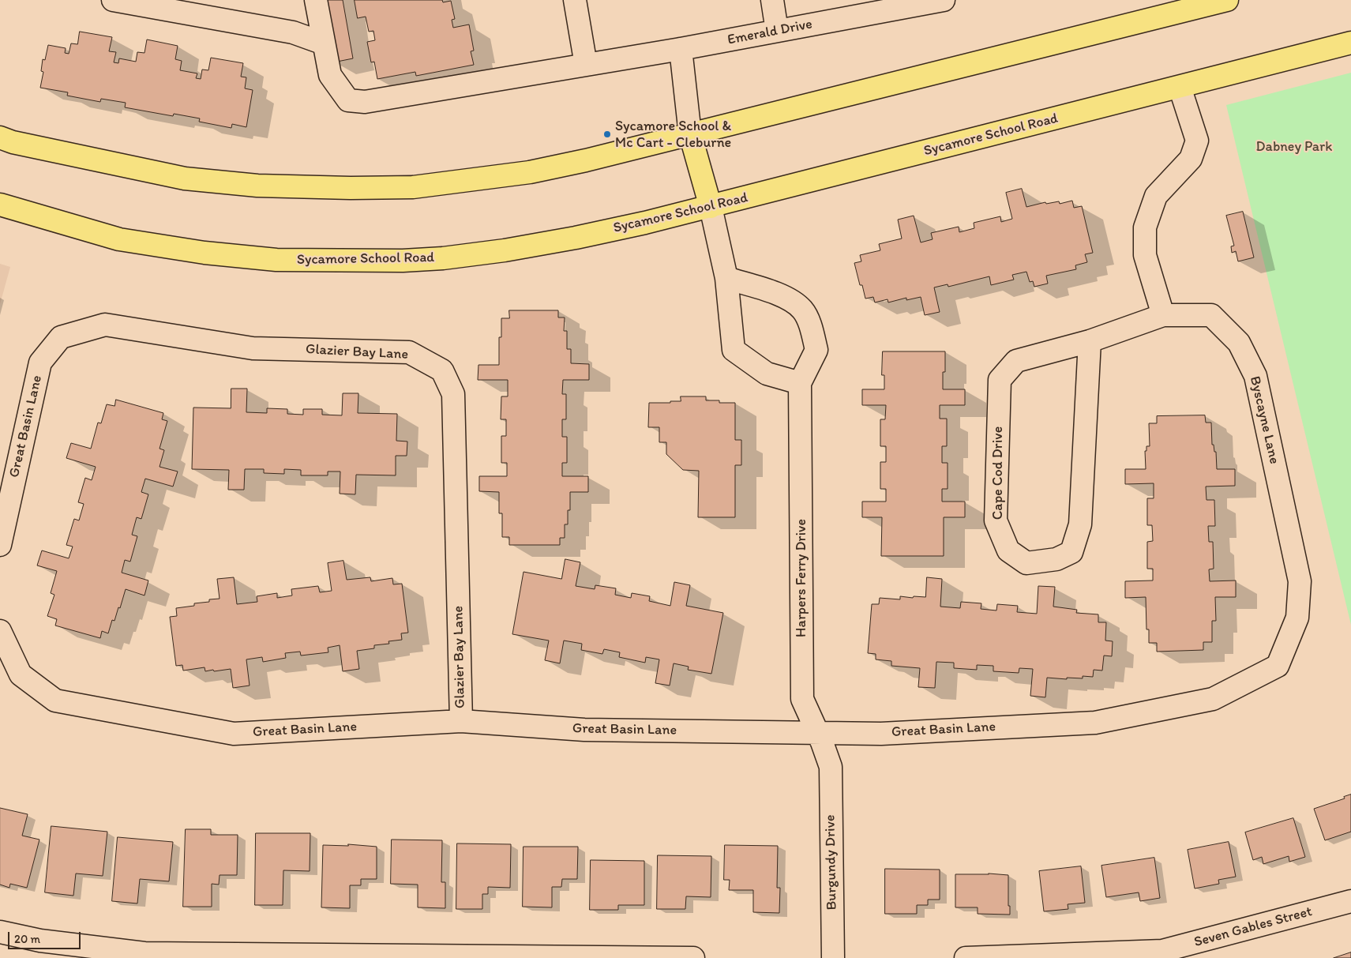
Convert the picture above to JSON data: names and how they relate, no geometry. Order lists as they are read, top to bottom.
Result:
{
  "streets": {
    "main road": ["Sycamore School Road"],
    "street": [
      "Emerald Drive",
      "Glazier Bay Lane",
      "Byscayne Lane",
      "Great Basin Lane",
      "Cape Cod Drive",
      "Harpers Ferry Drive",
      "Burgundy Drive",
      "Seven Gables Street"
    ]
  },
  "crossings": [
    ["Glazier Bay Lane", "Great Basin Lane"],
    ["Byscayne Lane", "Great Basin Lane"],
    ["Byscayne Lane", "Cape Cod Drive"],
    ["Great Basin Lane", "Harpers Ferry Drive"],
    ["Harpers Ferry Drive", "Burgundy Drive"]
  ],
  "parks": ["Dabney Park"],
  "places": ["Sycamore School & Mc Cart - Cleburne"],
  "scale_bar": "20 m"
}
